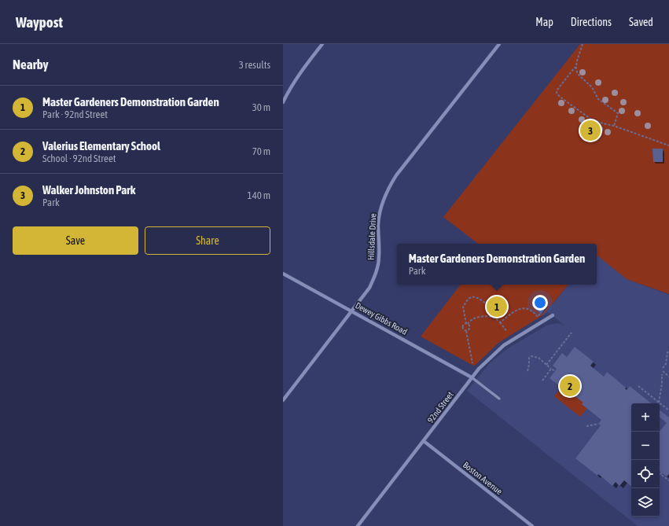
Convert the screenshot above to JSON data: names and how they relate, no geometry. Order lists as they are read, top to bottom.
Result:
{
  "streets": {
    "street": [
      "Hillsdale Drive",
      "Dewey Gibbs Road",
      "92nd Street",
      "Boston Avenue"
    ]
  },
  "crossings": [
    ["Hillsdale Drive", "Dewey Gibbs Road"],
    ["Dewey Gibbs Road", "92nd Street"],
    ["92nd Street", "Boston Avenue"]
  ],
  "page": {
    "header": "Waypost",
    "nav": ["Map", "Directions", "Saved"],
    "heading": ["Nearby", "3 results"],
    "list": [
      {
        "mark": "1",
        "name": "Master Gardeners Demonstration Garden",
        "note": "Park · 92nd Street",
        "value": "30 m"
      },
      {
        "mark": "2",
        "name": "Valerius Elementary School",
        "note": "School · 92nd Street",
        "value": "70 m"
      },
      {
        "mark": "3",
        "name": "Walker Johnston Park",
        "note": "Park",
        "value": "140 m"
      }
    ],
    "pins": ["3", "1", "2"],
    "buttons": ["Save", "Share"],
    "popup": ["Master Gardeners Demonstration Garden", "Park"],
    "map_buttons": ["+", "−"]
  }
}
